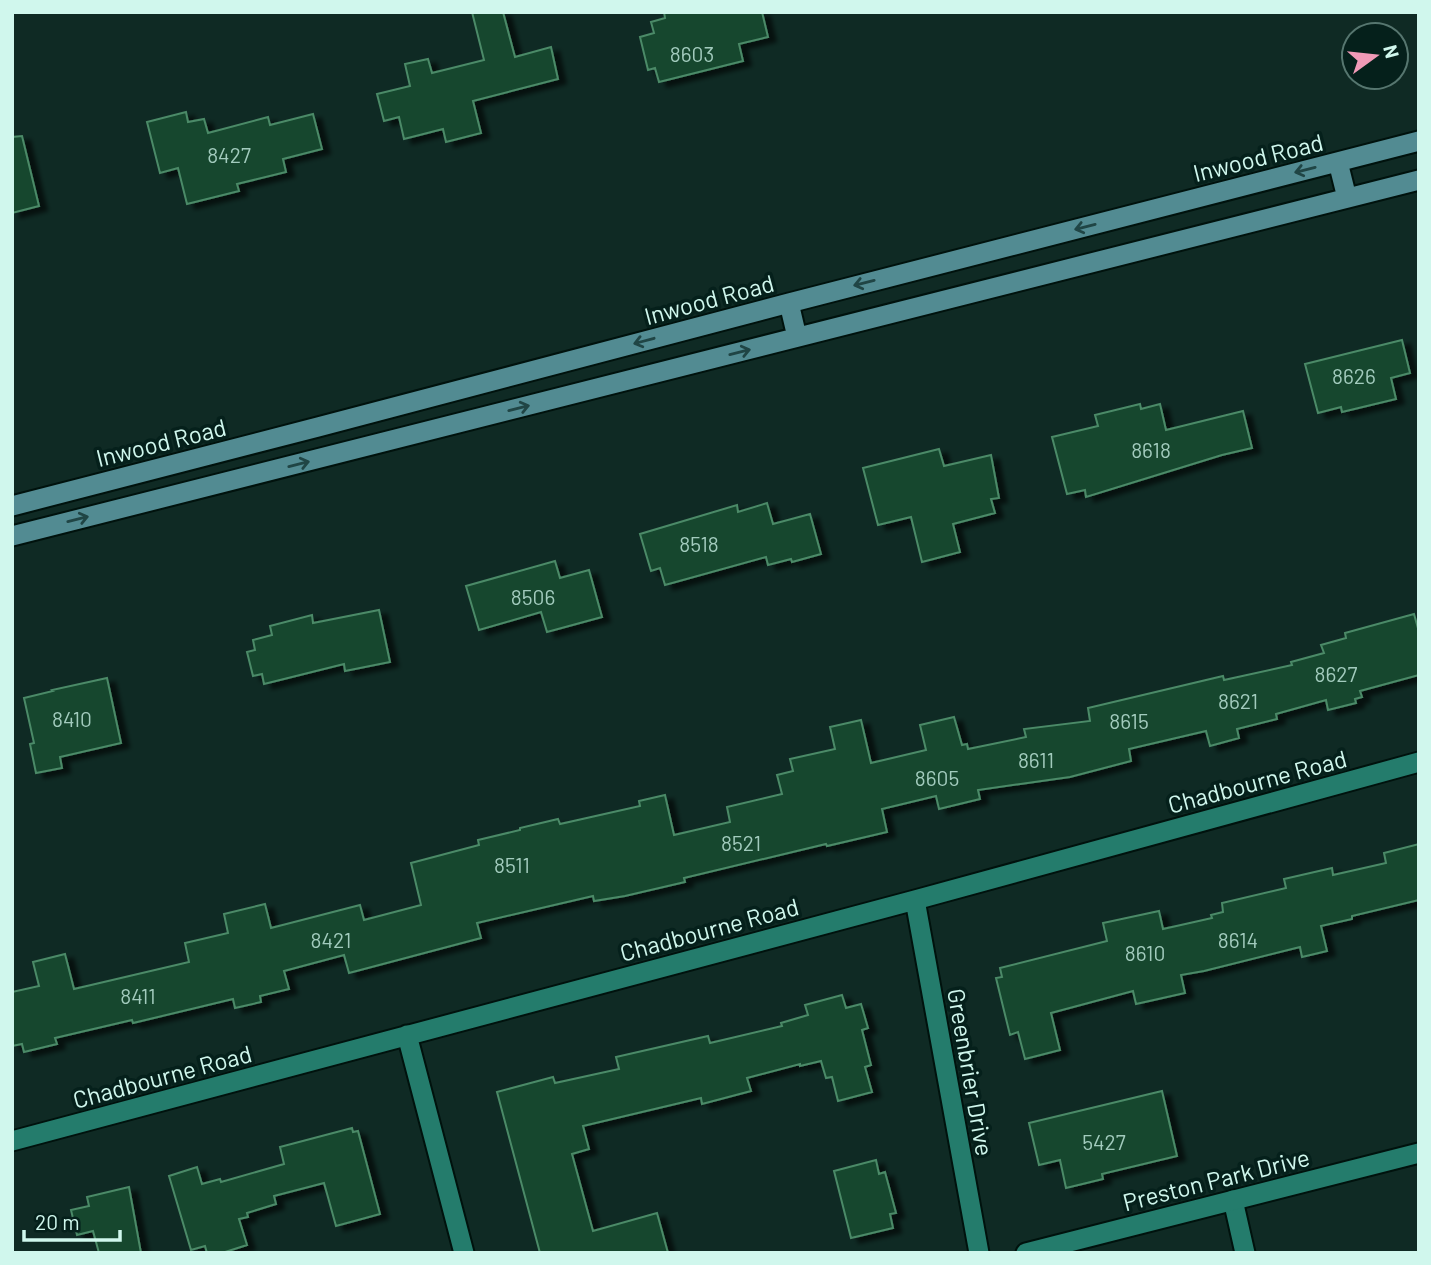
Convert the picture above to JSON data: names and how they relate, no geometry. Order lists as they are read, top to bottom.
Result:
{
  "streets": {
    "main road": ["Inwood Road"],
    "street": ["Chadbourne Road", "Greenbrier Drive", "Preston Park Drive"]
  },
  "crossings": [
    ["Chadbourne Road", "Greenbrier Drive"]
  ],
  "house_numbers": [
    "8603",
    "8427",
    "8626",
    "8618",
    "8518",
    "8506",
    "8627",
    "8621",
    "8410",
    "8615",
    "8611",
    "8605",
    "8521",
    "8511",
    "8421",
    "8614",
    "8610",
    "8411",
    "5427"
  ],
  "scale_bar": "20 m",
  "north": "right"
}
